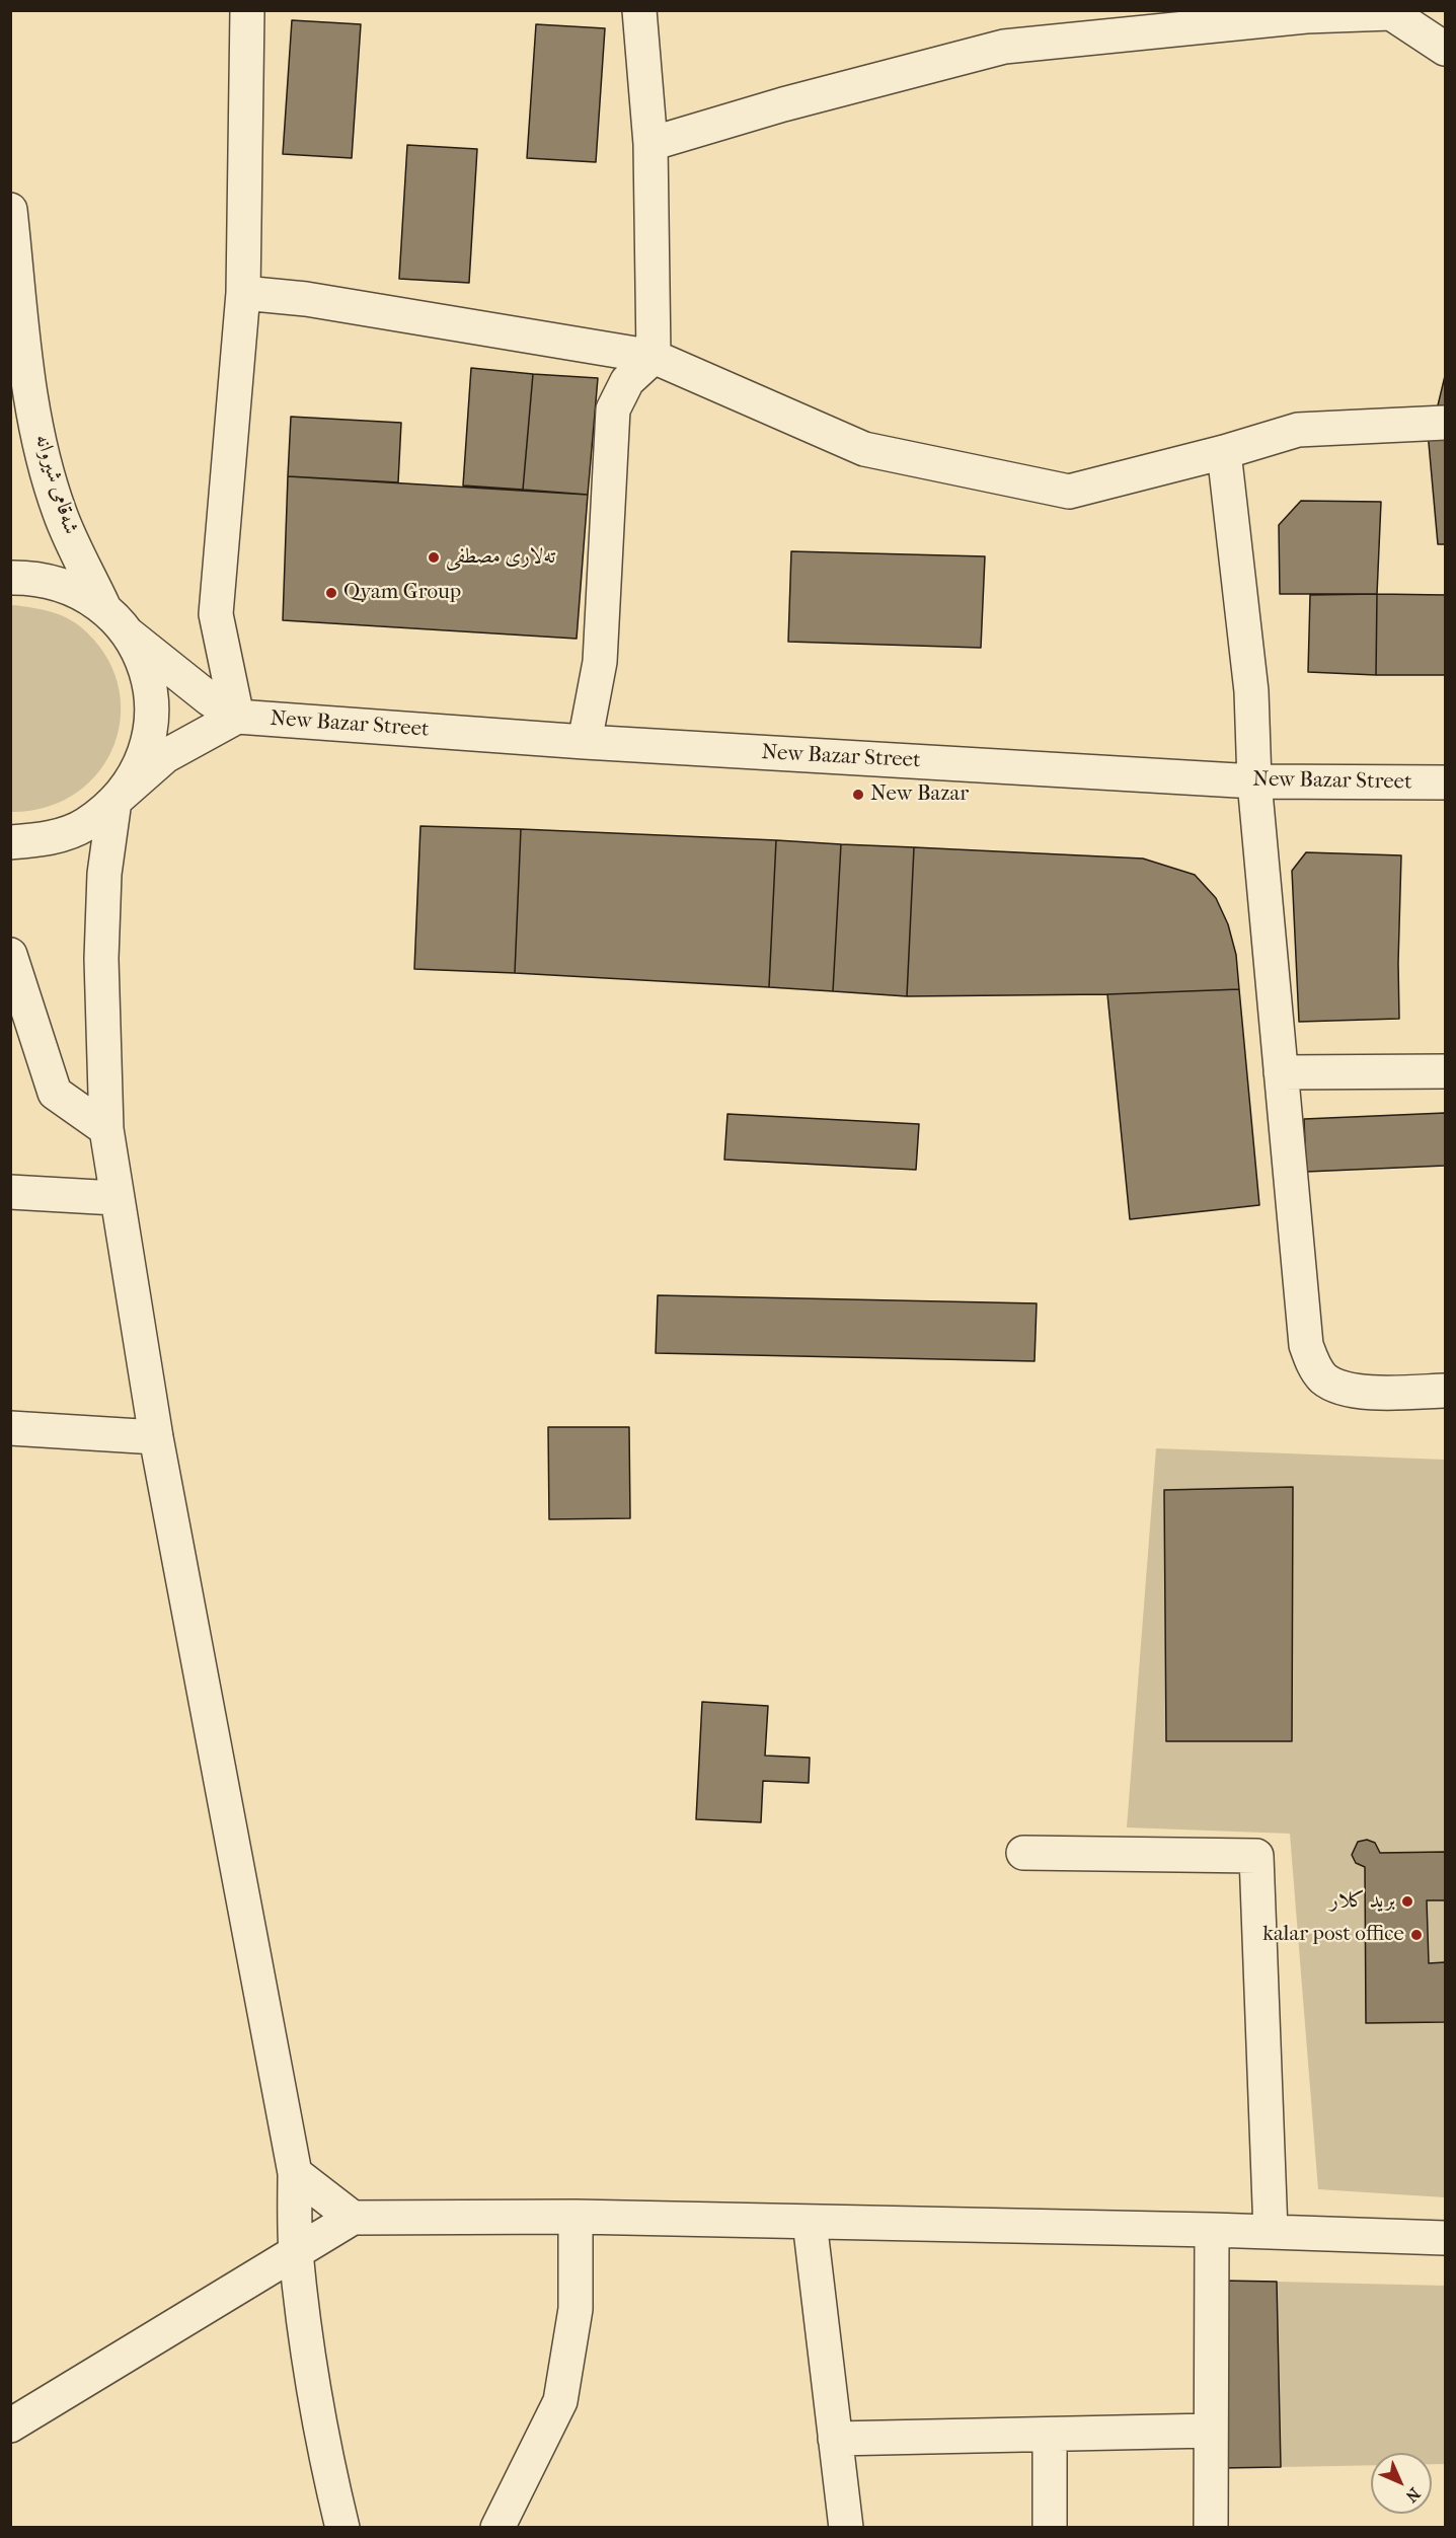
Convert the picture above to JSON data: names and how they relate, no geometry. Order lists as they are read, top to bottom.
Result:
{
  "streets": {
    "street": ["شەقامی شیروانە", "New Bazar Street"]
  },
  "places": [
    "تەلاری مصطفی",
    "Qyam Group",
    "New Bazar",
    "بريد كلار",
    "kalar post office"
  ],
  "north": "bottom right"
}
